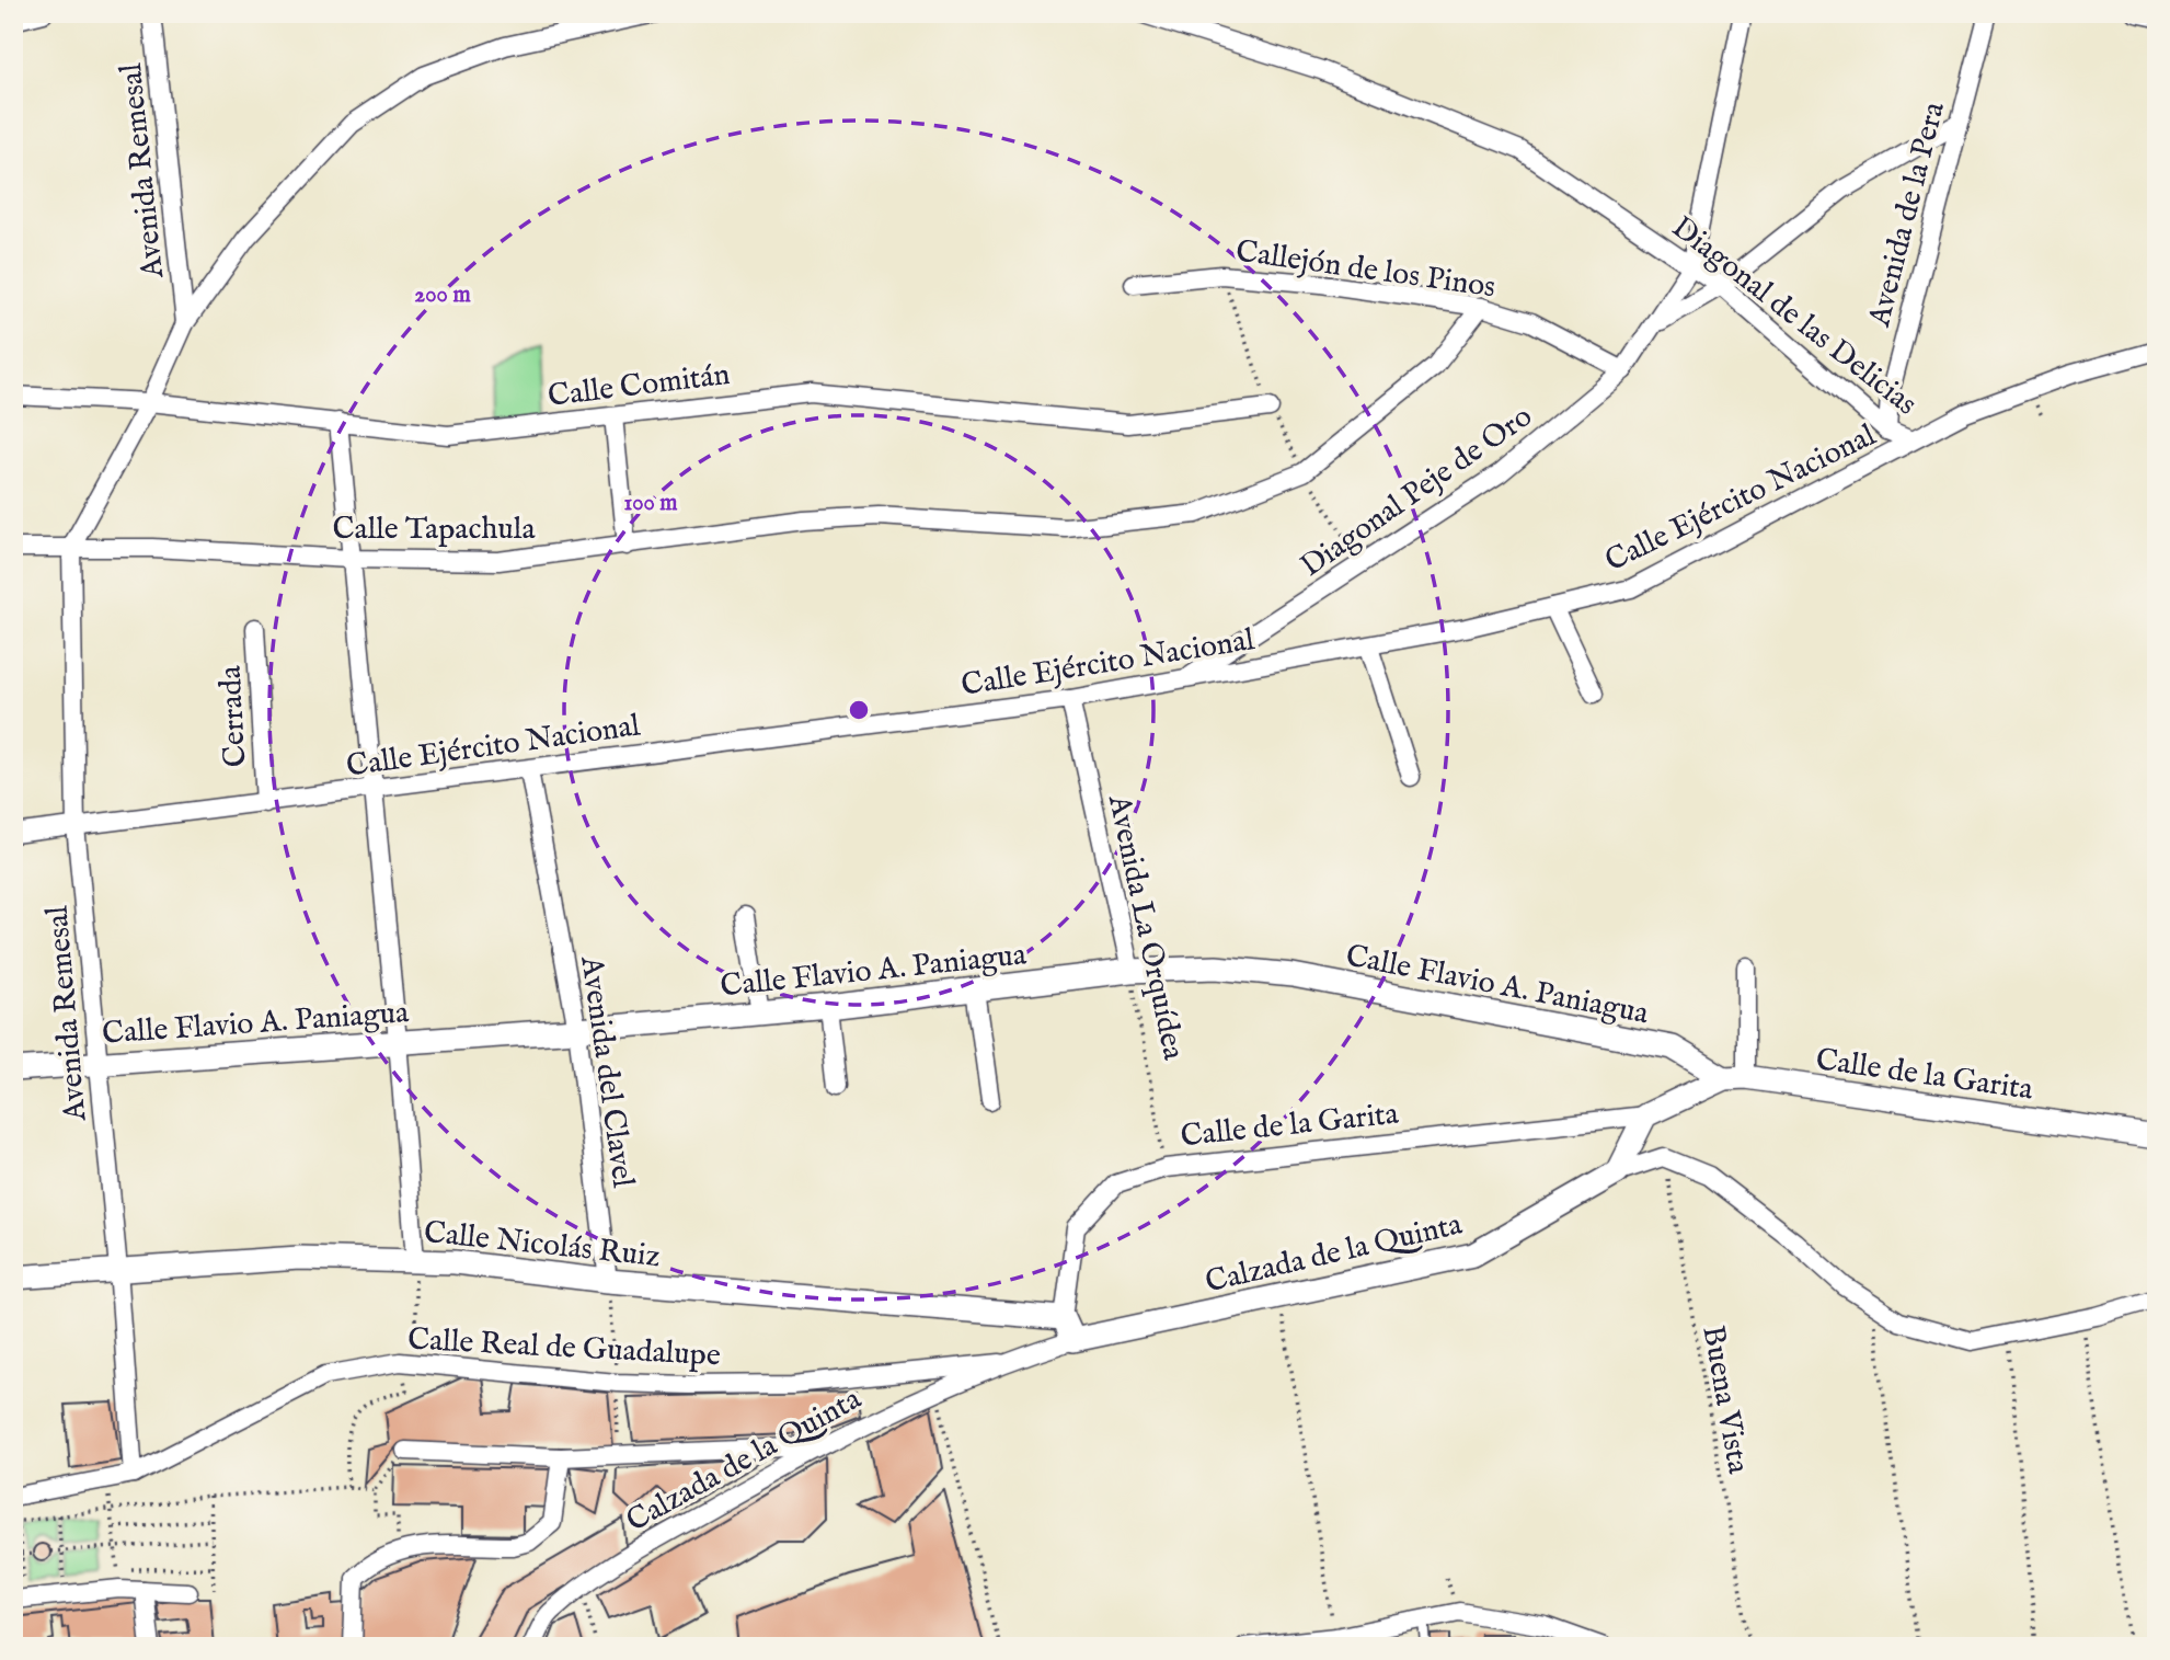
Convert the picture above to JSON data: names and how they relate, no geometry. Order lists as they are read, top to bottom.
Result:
{
  "streets": {
    "street": [
      "Avenida Remesal",
      "Avenida de la Pera",
      "Callejón de los Pinos",
      "Diagonal de las Delicias",
      "Calle Comitán",
      "Diagonal Peje de Oro",
      "Calle Ejército Nacional",
      "Calle Tapachula",
      "Cerrada",
      "Avenida La Orquídea",
      "Calle Flavio A. Paniagua",
      "Avenida del Clavel",
      "Calle de la Garita",
      "Calle Nicolás Ruiz",
      "Calzada de la Quinta",
      "Calle Real de Guadalupe"
    ],
    "path": ["Buena Vista"]
  },
  "crossings": [
    ["Avenida Remesal", "Calle Ejército Nacional"],
    ["Avenida Remesal", "Calle Tapachula"],
    ["Avenida Remesal", "Calle Flavio A. Paniagua"],
    ["Avenida Remesal", "Calle Nicolás Ruiz"],
    ["Avenida Remesal", "Calle Real de Guadalupe"],
    ["Avenida de la Pera", "Diagonal de las Delicias"],
    ["Callejón de los Pinos", "Diagonal Peje de Oro"],
    ["Callejón de los Pinos", "Calle Tapachula"],
    ["Diagonal de las Delicias", "Diagonal Peje de Oro"],
    ["Diagonal de las Delicias", "Calle Ejército Nacional"],
    ["Diagonal Peje de Oro", "Calle Ejército Nacional"],
    ["Calle Ejército Nacional", "Cerrada"],
    ["Calle Ejército Nacional", "Avenida La Orquídea"],
    ["Calle Ejército Nacional", "Avenida del Clavel"],
    ["Avenida La Orquídea", "Calle Flavio A. Paniagua"],
    ["Avenida La Orquídea", "Calle de la Garita"],
    ["Calle Flavio A. Paniagua", "Avenida del Clavel"],
    ["Calle Flavio A. Paniagua", "Calle de la Garita"],
    ["Avenida del Clavel", "Calle Nicolás Ruiz"],
    ["Calle de la Garita", "Calle Nicolás Ruiz"],
    ["Calle de la Garita", "Calzada de la Quinta"],
    ["Calle Nicolás Ruiz", "Calzada de la Quinta"],
    ["Calzada de la Quinta", "Calle Real de Guadalupe"],
    ["Calzada de la Quinta", "Buena Vista"]
  ],
  "rings": ["200 m", "100 m"]
}
